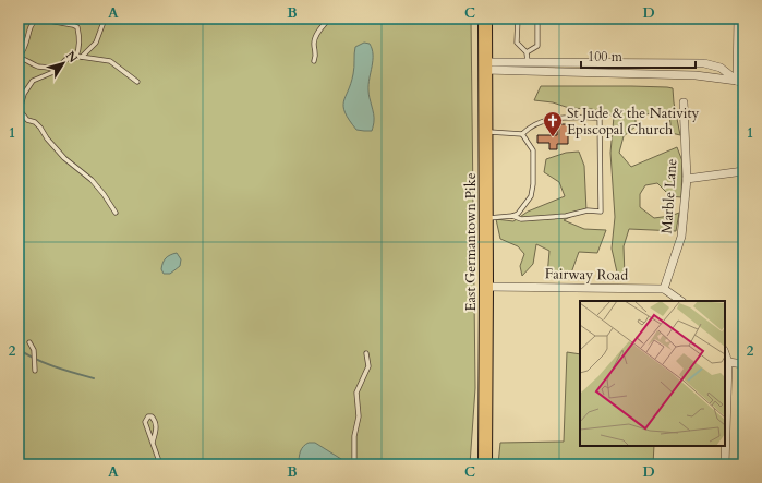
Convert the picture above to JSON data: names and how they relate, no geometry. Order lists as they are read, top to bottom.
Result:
{
  "streets": {
    "main road": ["East Germantown Pike"],
    "street": ["Marble Lane", "Fairway Road"]
  },
  "crossings": [
    ["Marble Lane", "Fairway Road"],
    ["East Germantown Pike", "Fairway Road"]
  ],
  "places": {
    "church": ["St Jude & the Nativity Episcopal Church"]
  },
  "scale_bar": "100 m",
  "north": "top right",
  "grid": {
    "columns": [
      "A",
      "B",
      "C",
      "D"
    ],
    "rows": ["1", "2"]
  }
}
